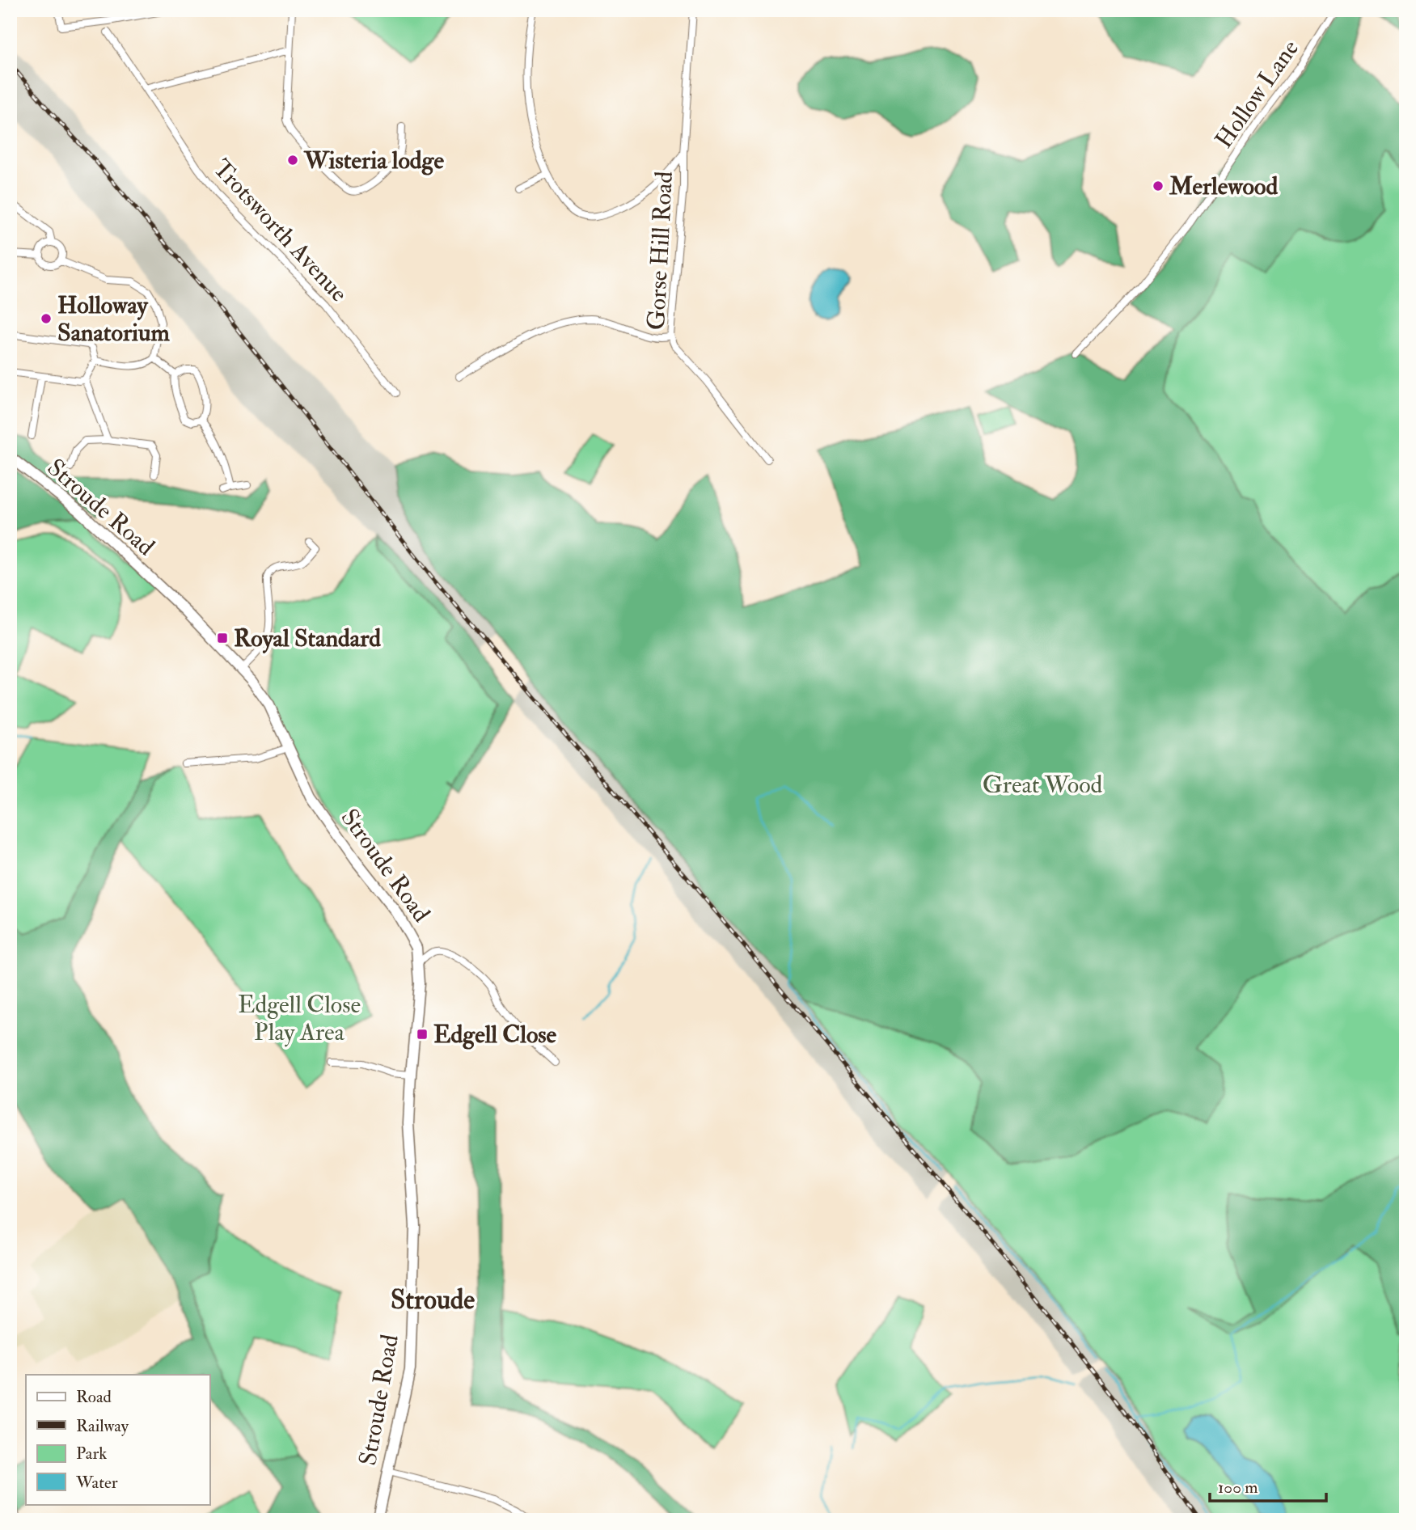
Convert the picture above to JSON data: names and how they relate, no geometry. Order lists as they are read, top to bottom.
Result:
{
  "streets": {
    "street": [
      "Hollow Lane",
      "Trotsworth Avenue",
      "Gorse Hill Road",
      "Stroude Road"
    ]
  },
  "districts": ["Stroude"],
  "parks": ["Great Wood", "Edgell Close Play Area"],
  "places": {
    "other": ["Wisteria lodge", "Merlewood", "Holloway Sanatorium"],
    "transit": ["Royal Standard", "Edgell Close"]
  },
  "legend": [
    "Road",
    "Railway",
    "Park",
    "Water"
  ],
  "scale_bar": "100 m"
}
